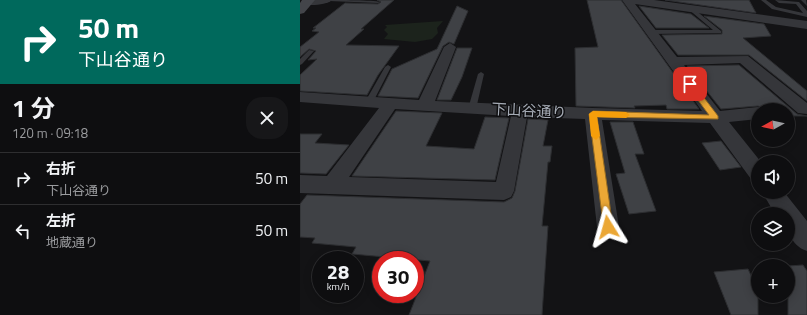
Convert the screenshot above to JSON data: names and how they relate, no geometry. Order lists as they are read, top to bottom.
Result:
{
  "streets": {
    "street": ["下山谷通り"]
  },
  "north": "left",
  "page": {
    "turn": ["50 m", "下山谷通り"],
    "heading": ["1 分", "120 m · 09:18"],
    "map_buttons": "+",
    "list": [
      {
        "name": "右折",
        "note": "下山谷通り",
        "value": "50 m"
      },
      {
        "name": "左折",
        "note": "地蔵通り",
        "value": "50 m"
      }
    ],
    "speed": "28 km/h",
    "limit": "30"
  }
}
